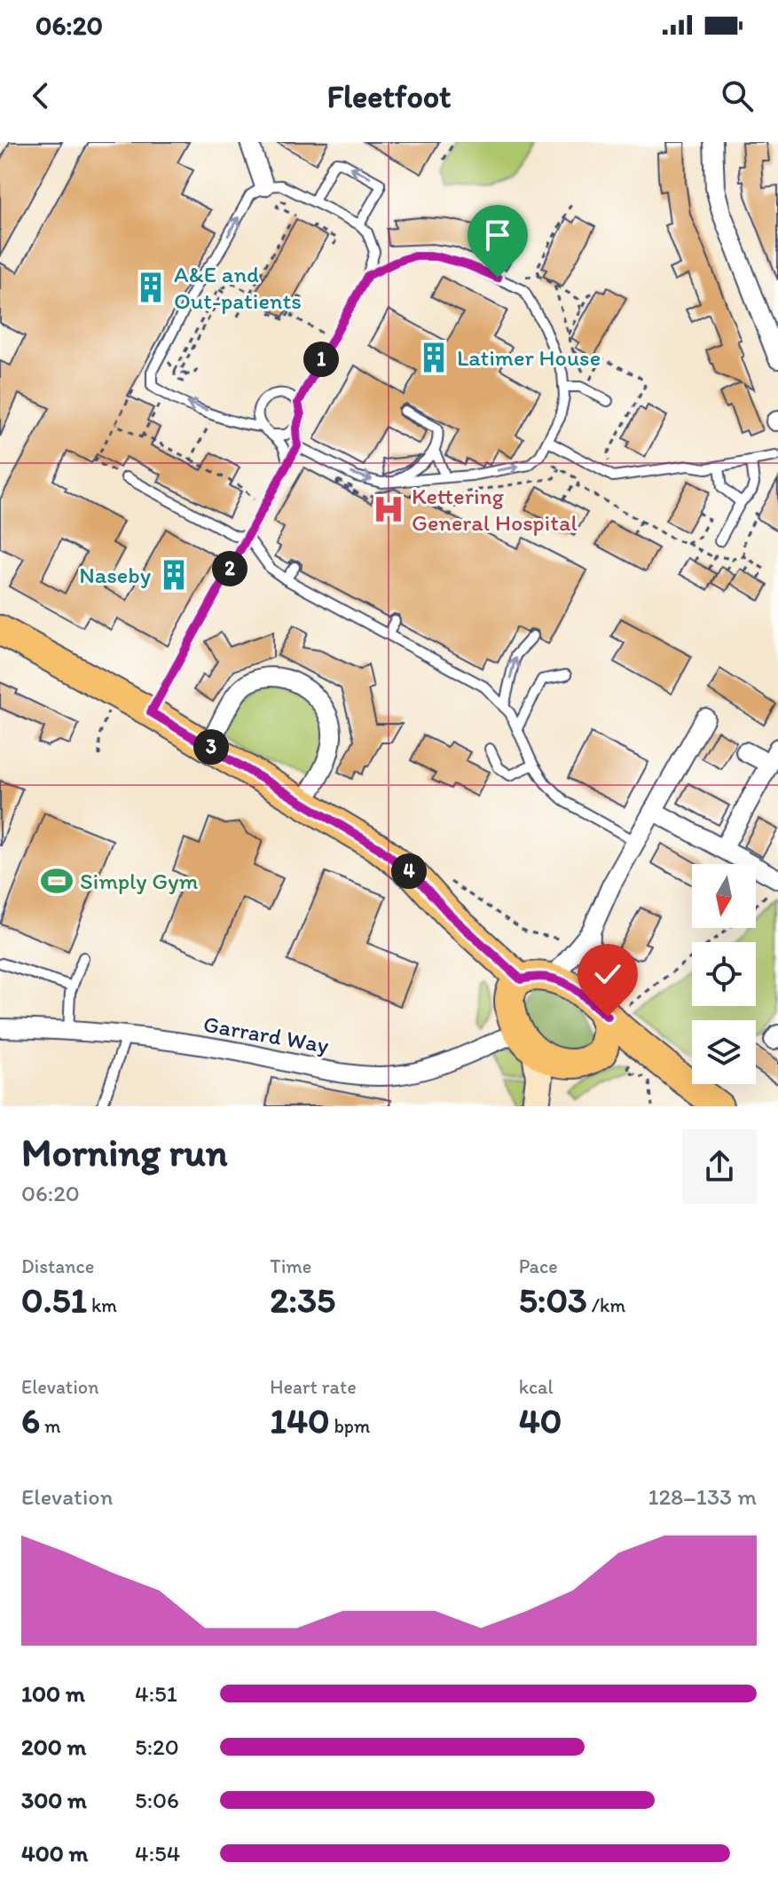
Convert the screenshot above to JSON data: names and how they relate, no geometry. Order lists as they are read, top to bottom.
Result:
{
  "streets": {
    "street": ["Garrard Way"]
  },
  "places": {
    "building": ["A&E and Out-patients", "Latimer House", "Naseby"],
    "hospital": ["Kettering General Hospital"],
    "sports": ["Simply Gym"]
  },
  "north": "bottom",
  "page": {
    "status": "06:20",
    "header": "Fleetfoot",
    "pins": [
      "1",
      "2",
      "3",
      "4"
    ],
    "heading": ["Morning run", "06:20"],
    "stats": [
      ["Distance", "0.51 km"],
      ["Time", "2:35"],
      ["Pace", "5:03 /km"],
      ["Elevation", "6 m"],
      ["Heart rate", "140 bpm"],
      ["kcal", "40"]
    ],
    "chart": ["Elevation", "128–133 m"],
    "list": [
      {
        "name": "100 m",
        "note": "4:51"
      },
      {
        "name": "200 m",
        "note": "5:20"
      },
      {
        "name": "300 m",
        "note": "5:06"
      },
      {
        "name": "400 m",
        "note": "4:54"
      }
    ]
  }
}
